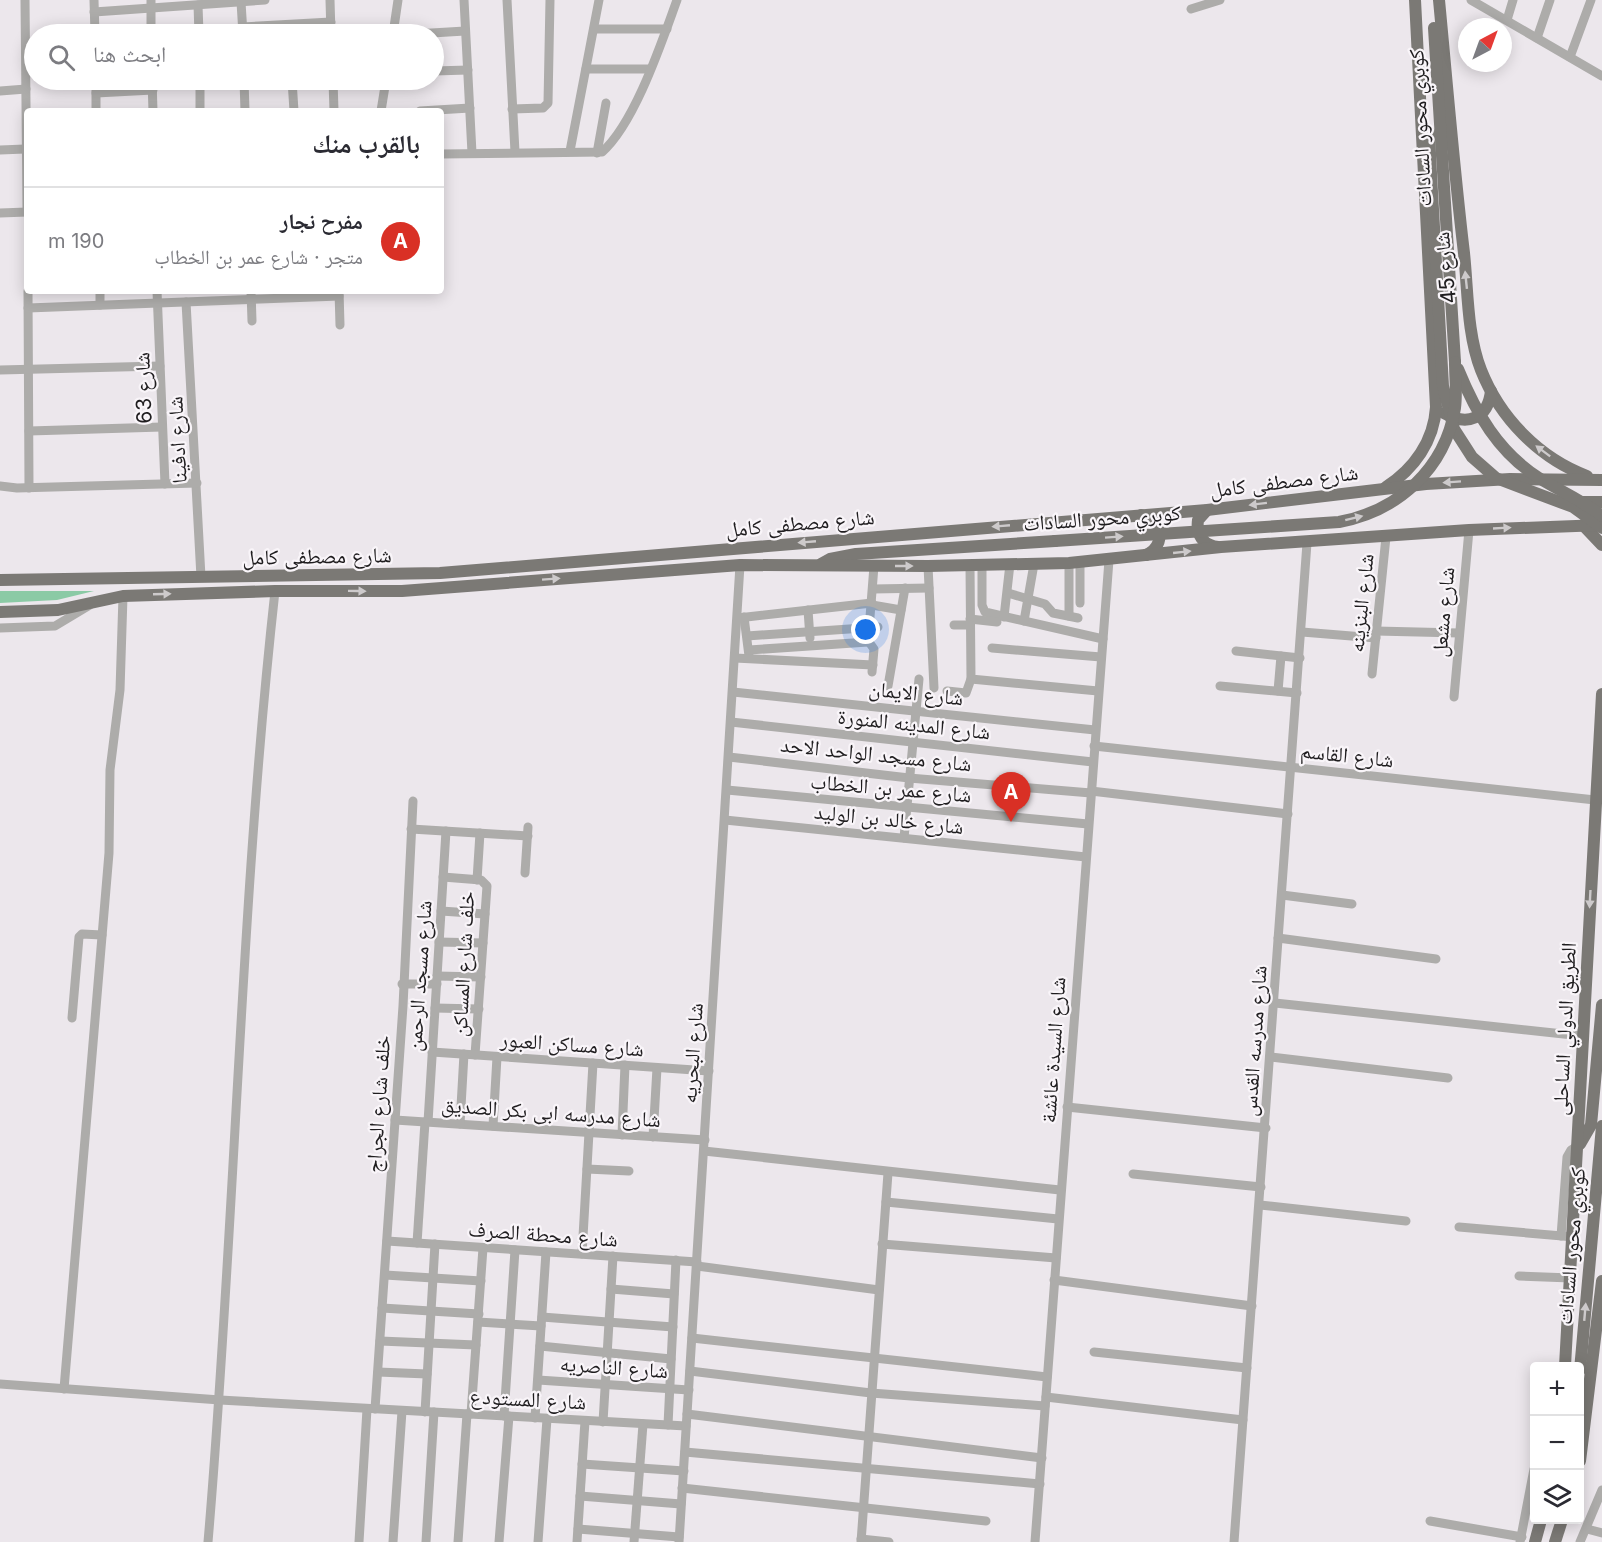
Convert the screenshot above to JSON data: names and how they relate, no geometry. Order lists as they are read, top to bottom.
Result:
{
  "streets": {
    "main road": [
      "كوبري محور السادات",
      "شارع 45",
      "شارع مصطفى كامل",
      "الطريق الدولي الساحلى"
    ],
    "street": [
      "شارع 63",
      "شارع ادفينا",
      "شارع البنزينه",
      "شارع مشعل",
      "شارع الايمان",
      "شارع المدينه المنورة",
      "شارع مسجد الواحد الاحد",
      "شارع القاسم",
      "شارع عمر بن الخطاب",
      "شارع خالد بن الوليد",
      "خلف شارع المساكن",
      "شارع مسجد الرحمن",
      "شارع مدرسه القدس",
      "شارع مساكن العبور",
      "شارع السيدة عائشة",
      "شارع البحريه",
      "خلف شارع الجراج",
      "شارع مدرسه ابى بكر الصديق",
      "شارع محطة الصرف",
      "شارع الناصريه",
      "شارع المستودع"
    ]
  },
  "crossings": [
    ["كوبري محور السادات", "شارع 45"],
    ["كوبري محور السادات", "شارع مصطفى كامل"],
    ["كوبري محور السادات", "الطريق الدولي الساحلى"],
    ["شارع 45", "شارع مصطفى كامل"],
    ["شارع ادفينا", "شارع مصطفى كامل"],
    ["شارع مصطفى كامل", "شارع البنزينه"],
    ["شارع مصطفى كامل", "شارع مشعل"],
    ["شارع مصطفى كامل", "شارع مدرسه القدس"],
    ["شارع مصطفى كامل", "شارع السيدة عائشة"],
    ["شارع مصطفى كامل", "شارع البحريه"],
    ["شارع الايمان", "شارع السيدة عائشة"],
    ["شارع الايمان", "شارع البحريه"],
    ["شارع المدينه المنورة", "شارع السيدة عائشة"],
    ["شارع المدينه المنورة", "شارع البحريه"],
    ["شارع مسجد الواحد الاحد", "شارع مدرسه القدس"],
    ["شارع مسجد الواحد الاحد", "شارع السيدة عائشة"],
    ["شارع مسجد الواحد الاحد", "شارع البحريه"],
    ["شارع القاسم", "الطريق الدولي الساحلى"],
    ["شارع القاسم", "شارع مدرسه القدس"],
    ["شارع القاسم", "شارع السيدة عائشة"],
    ["شارع عمر بن الخطاب", "شارع السيدة عائشة"],
    ["شارع عمر بن الخطاب", "شارع البحريه"],
    ["شارع خالد بن الوليد", "شارع السيدة عائشة"],
    ["شارع خالد بن الوليد", "شارع البحريه"],
    ["خلف شارع المساكن", "شارع مسجد الرحمن"],
    ["خلف شارع المساكن", "شارع مساكن العبور"],
    ["شارع مسجد الرحمن", "شارع مساكن العبور"],
    ["شارع مسجد الرحمن", "شارع مدرسه ابى بكر الصديق"],
    ["شارع مسجد الرحمن", "شارع محطة الصرف"],
    ["شارع مساكن العبور", "شارع البحريه"],
    ["شارع البحريه", "شارع مدرسه ابى بكر الصديق"],
    ["شارع البحريه", "شارع محطة الصرف"],
    ["شارع البحريه", "شارع الناصريه"],
    ["شارع البحريه", "شارع المستودع"],
    ["خلف شارع الجراج", "شارع مدرسه ابى بكر الصديق"],
    ["خلف شارع الجراج", "شارع محطة الصرف"],
    ["خلف شارع الجراج", "شارع المستودع"]
  ],
  "one_way": ["كوبري محور السادات", "الطريق الدولي الساحلى"],
  "north": "top right",
  "page": {
    "search": "ابحث هنا",
    "heading": "بالقرب منك",
    "list": [
      {
        "mark": "A",
        "name": "مفرح نجار",
        "note": "متجر · شارع عمر بن الخطاب",
        "value": "190 m"
      }
    ],
    "pins": "A",
    "map_buttons": ["+", "−"]
  }
}
